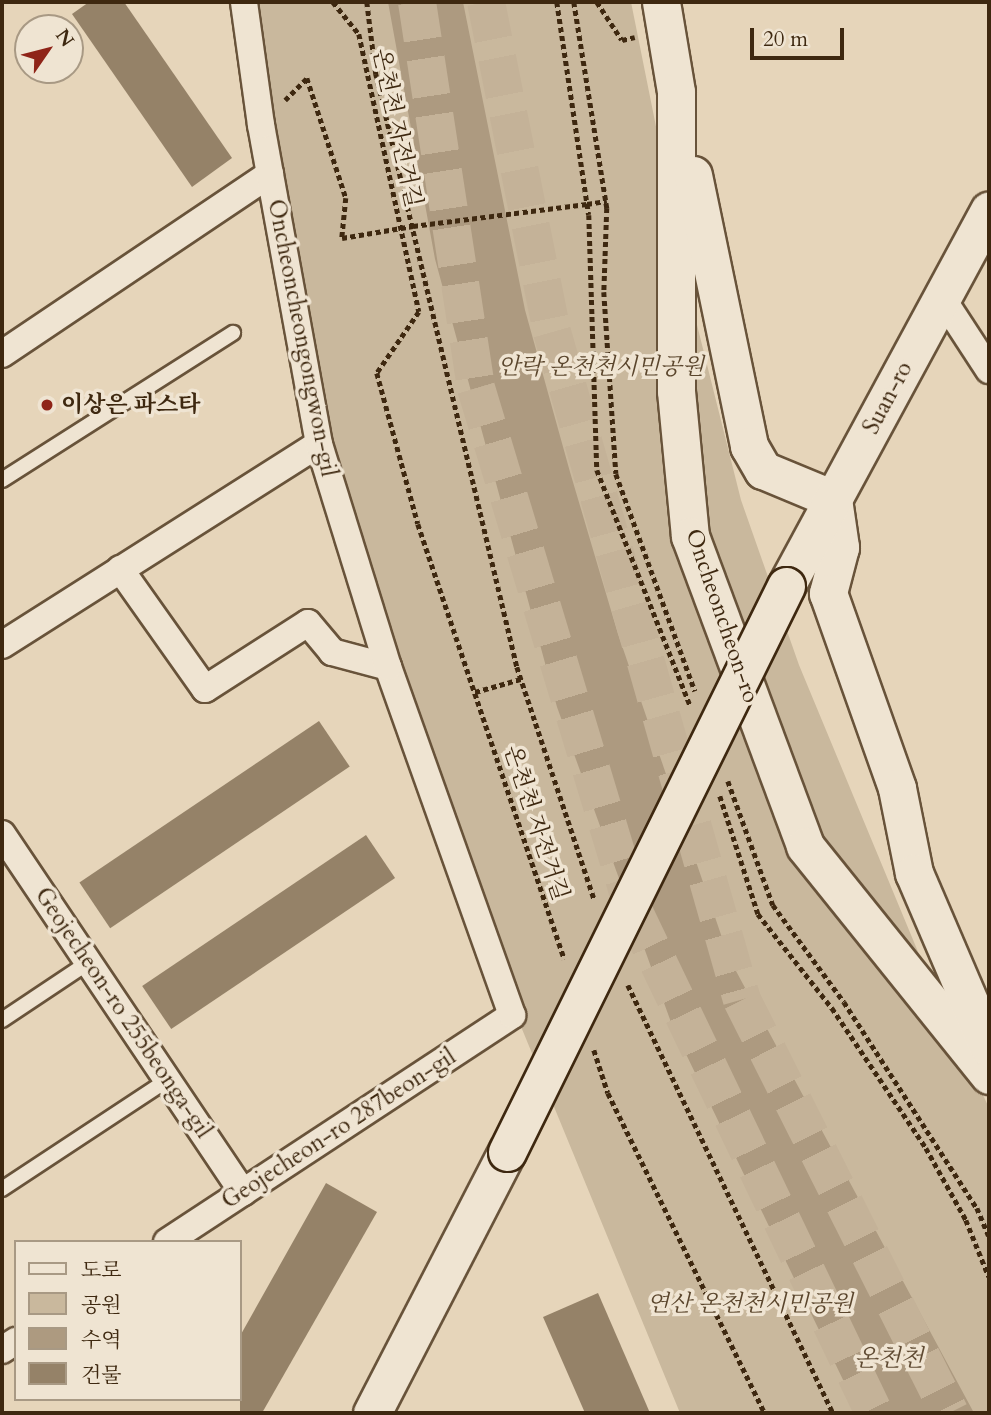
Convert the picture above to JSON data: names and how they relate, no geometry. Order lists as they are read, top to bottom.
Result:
{
  "streets": {
    "street": [
      "Oncheoncheongongwon-gil",
      "Suan-ro",
      "Oncheoncheon-ro",
      "Geojecheon-ro 255beonga-gil",
      "Geojecheon-ro 287beon-gil"
    ],
    "path": ["온천천 자전거길"]
  },
  "crossings": [
    ["온천천 자전거길", "Oncheoncheongongwon-gil"],
    ["Oncheoncheongongwon-gil", "Geojecheon-ro 287beon-gil"],
    ["Geojecheon-ro 255beonga-gil", "Geojecheon-ro 287beon-gil"]
  ],
  "water": ["온천천"],
  "parks": ["안락 온천천시민공원", "연산 온천천시민공원"],
  "places": ["이상은 파스타"],
  "legend": [
    "도로",
    "공원",
    "수역",
    "건물"
  ],
  "scale_bar": "20 m",
  "north": "top right"
}
